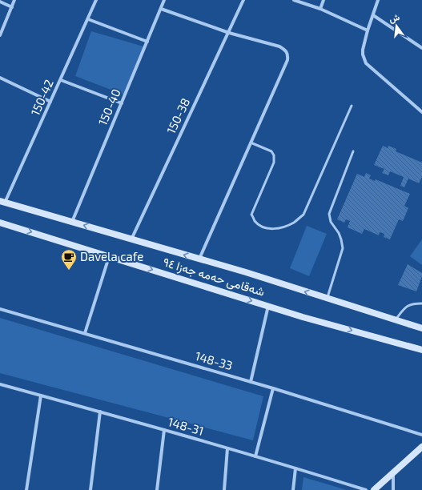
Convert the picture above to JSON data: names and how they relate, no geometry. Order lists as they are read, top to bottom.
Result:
{
  "streets": {
    "main road": ["شەقامی حەمە جەزا ٩٤"],
    "street": [
      "150-42",
      "150-40",
      "150-38",
      "148-33",
      "148-31"
    ]
  },
  "crossings": [
    ["150-42", "شەقامی حەمە جەزا ٩٤"],
    ["150-40", "شەقامی حەمە جەزا ٩٤"],
    ["150-38", "شەقامی حەمە جەزا ٩٤"]
  ],
  "places": {
    "cafe": ["Davela cafe"]
  },
  "north": "top"
}
